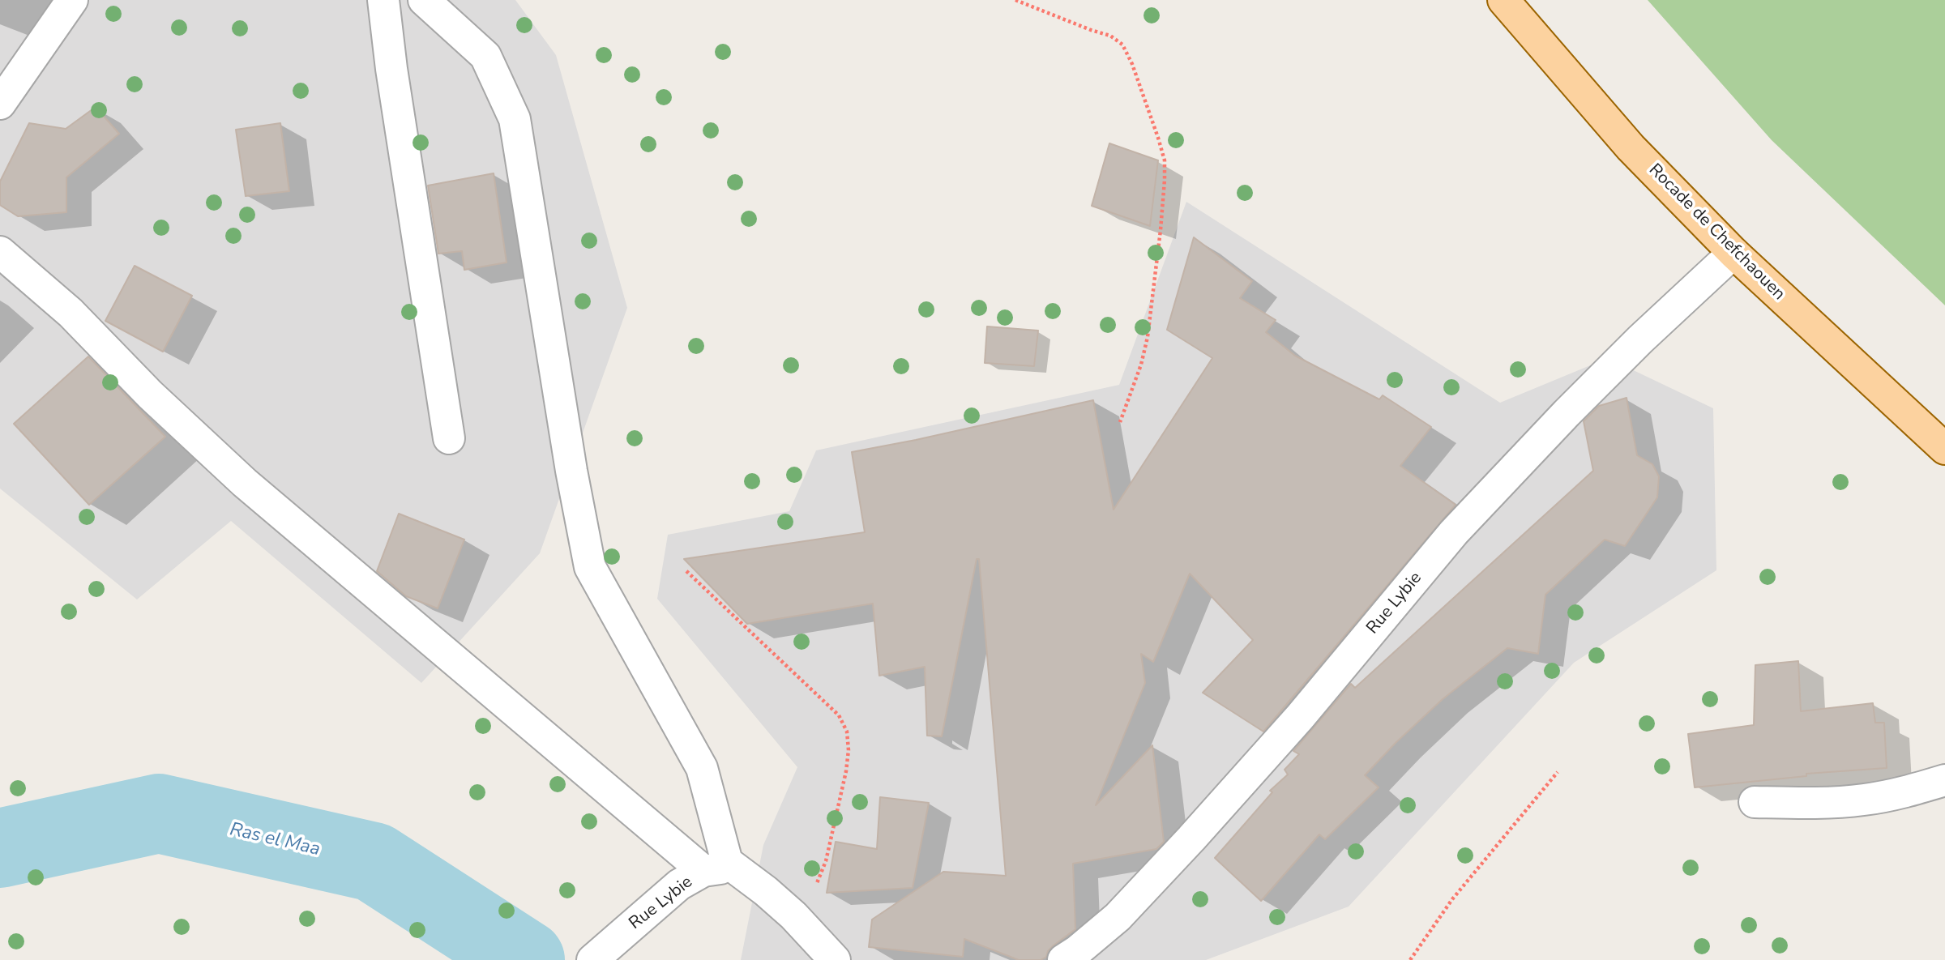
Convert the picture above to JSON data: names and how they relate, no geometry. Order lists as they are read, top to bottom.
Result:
{
  "streets": {
    "main road": ["Rocade de Chefchaouen"],
    "street": ["Rue Lybie"]
  },
  "crossings": [
    ["Rocade de Chefchaouen", "Rue Lybie"]
  ],
  "water": ["Ras el Maa"]
}
